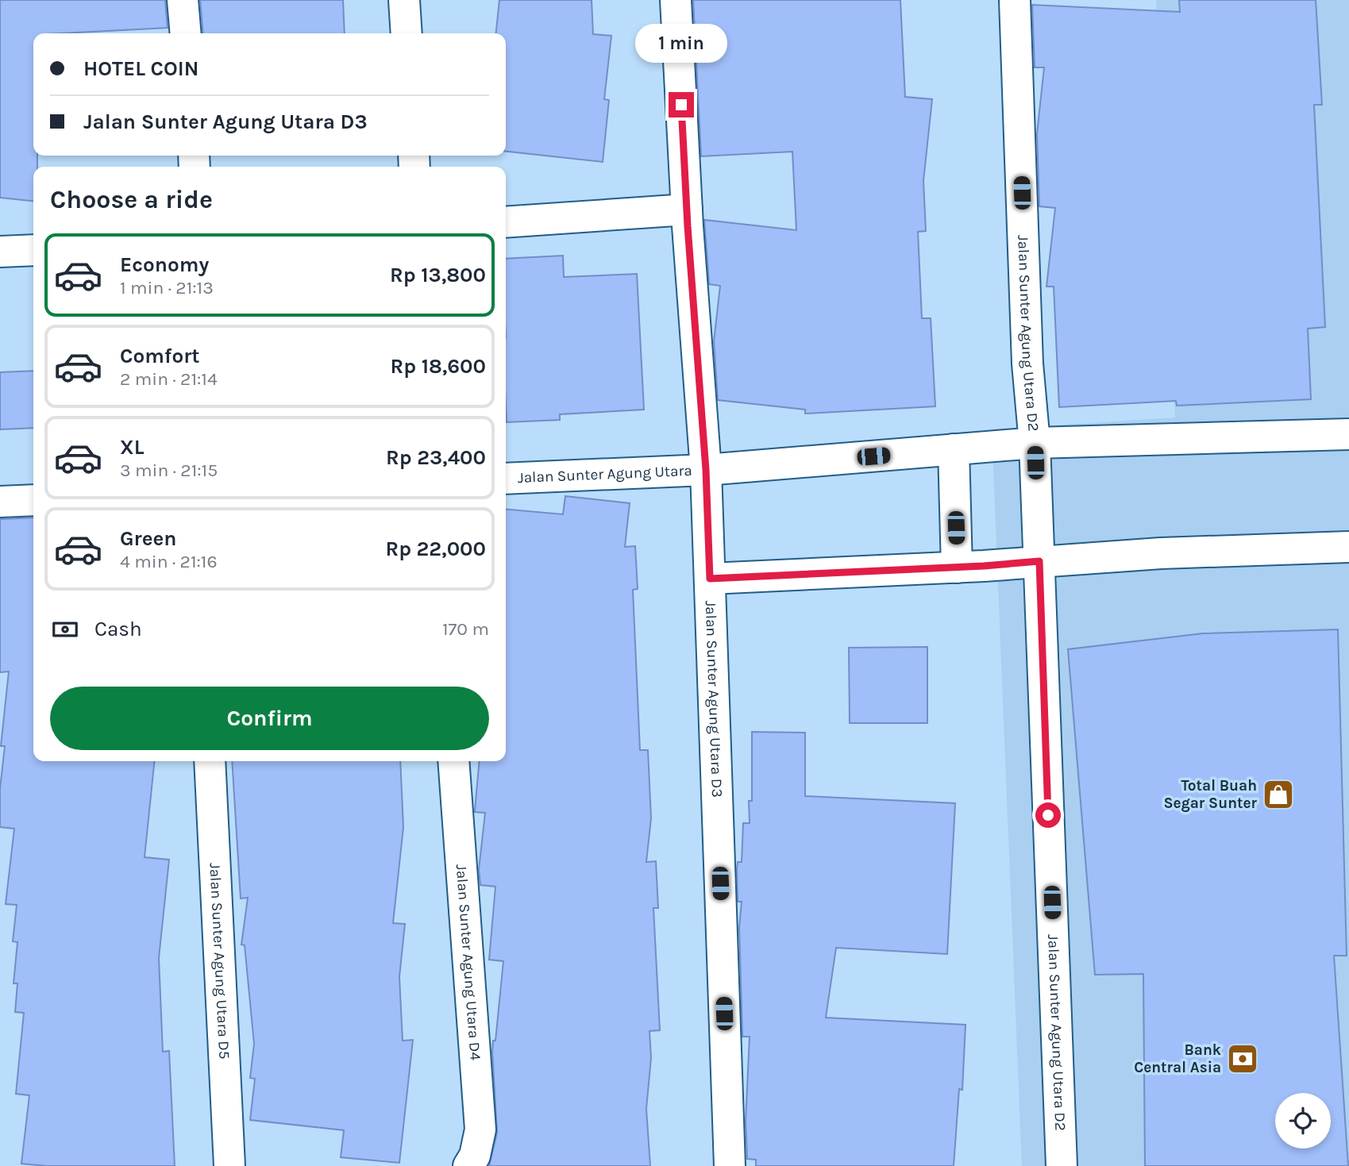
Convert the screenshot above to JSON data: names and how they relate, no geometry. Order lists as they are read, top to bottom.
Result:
{
  "streets": {
    "street": [
      "Jalan Sunter Agung Utara D2",
      "Jalan Sunter Agung Utara",
      "Jalan Sunter Agung Utara D3",
      "Jalan Sunter Agung Utara D5",
      "Jalan Sunter Agung Utara D4"
    ]
  },
  "crossings": [
    ["Jalan Sunter Agung Utara D2", "Jalan Sunter Agung Utara"],
    ["Jalan Sunter Agung Utara", "Jalan Sunter Agung Utara D3"]
  ],
  "places": {
    "shop": ["Total Buah Segar Sunter"],
    "bank": ["Bank Central Asia"]
  },
  "page": {
    "bubble": "1 min",
    "banner": ["HOTEL COIN", "Jalan Sunter Agung Utara D3"],
    "heading": "Choose a ride",
    "list": [
      {
        "name": "Economy",
        "note": "1 min · 21:13",
        "value": "Rp 13,800"
      },
      {
        "name": "Comfort",
        "note": "2 min · 21:14",
        "value": "Rp 18,600"
      },
      {
        "name": "XL",
        "note": "3 min · 21:15",
        "value": "Rp 23,400"
      },
      {
        "name": "Green",
        "note": "4 min · 21:16",
        "value": "Rp 22,000"
      }
    ],
    "pay": ["Cash", "170 m"],
    "buttons": "Confirm"
  }
}
